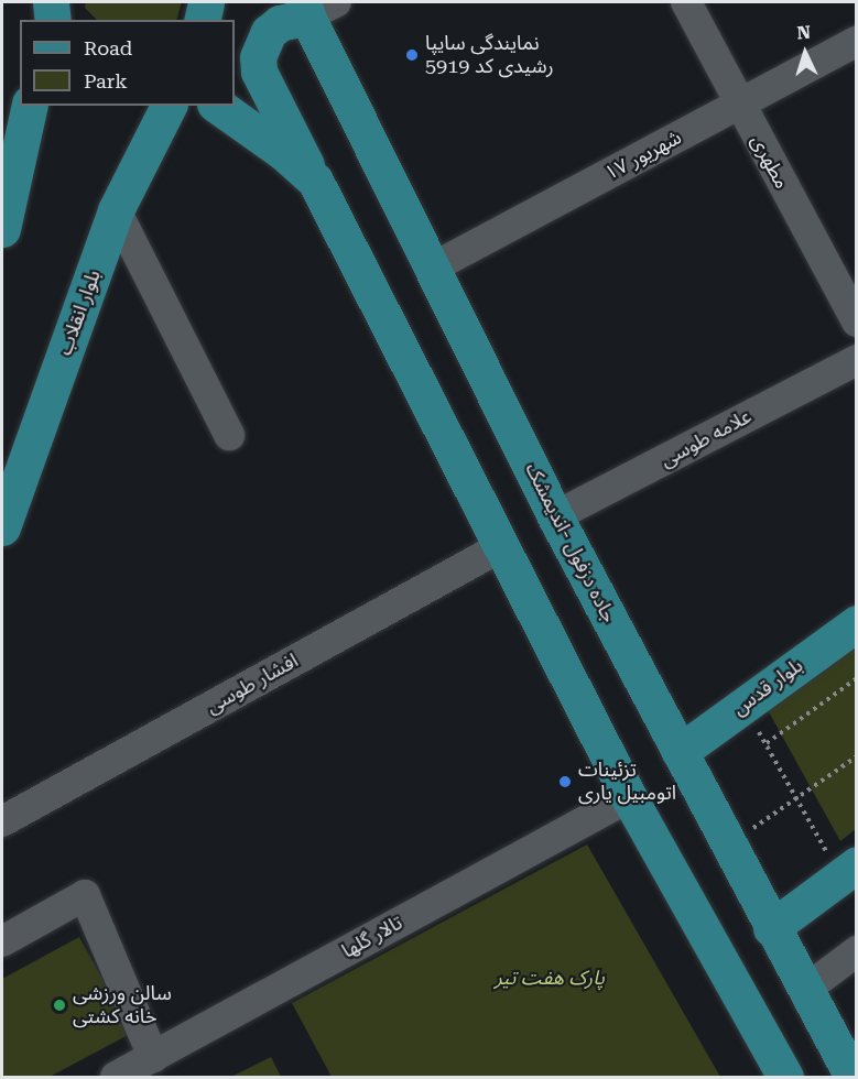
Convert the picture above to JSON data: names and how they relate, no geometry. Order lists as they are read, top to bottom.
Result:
{
  "streets": {
    "main road": ["بلوار انقلاب", "جاده دزفول -اندیمشک", "بلوار قدس"],
    "street": [
      "۱۷ شهریور",
      "مطهری",
      "علامه طوسی",
      "افشار طوسی",
      "تالار گلها"
    ]
  },
  "crossings": [
    ["۱۷ شهریور", "مطهری"],
    ["۱۷ شهریور", "جاده دزفول -اندیمشک"],
    ["علامه طوسی", "جاده دزفول -اندیمشک"],
    ["جاده دزفول -اندیمشک", "بلوار قدس"]
  ],
  "parks": ["پارک هفت تیر"],
  "places": ["نمایندگی سایپا رشیدی کد 5919", "تزئینات اتومبیل یاری", "سالن ورزشی خانه کشتی"],
  "legend": ["Road", "Park"],
  "north": "top"
}
